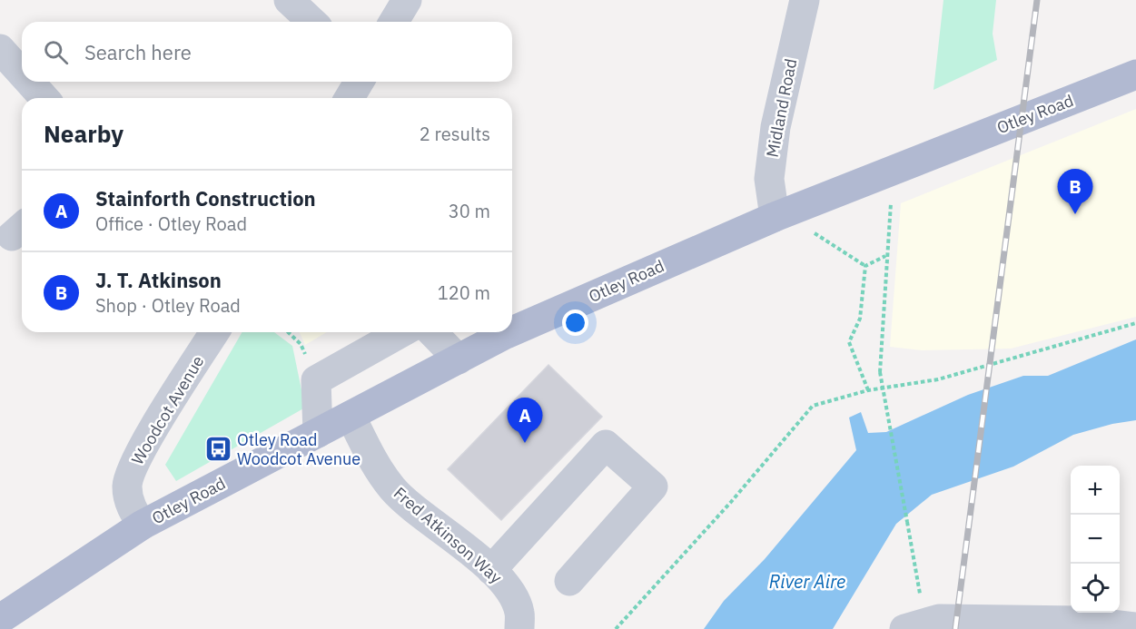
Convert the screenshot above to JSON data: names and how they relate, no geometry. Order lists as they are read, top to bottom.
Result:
{
  "streets": {
    "main road": ["Otley Road"],
    "street": ["Midland Road", "Woodcot Avenue", "Fred Atkinson Way"]
  },
  "crossings": [
    ["Midland Road", "Otley Road"],
    ["Otley Road", "Woodcot Avenue"],
    ["Otley Road", "Fred Atkinson Way"]
  ],
  "water": ["River Aire"],
  "places": {
    "bus stop": ["Otley Road Woodcot Avenue"]
  },
  "page": {
    "search": "Search here",
    "heading": ["Nearby", "2 results"],
    "pins": ["B", "A"],
    "list": [
      {
        "mark": "A",
        "name": "Stainforth Construction",
        "note": "Office · Otley Road",
        "value": "30 m"
      },
      {
        "mark": "B",
        "name": "J. T. Atkinson",
        "note": "Shop · Otley Road",
        "value": "120 m"
      }
    ],
    "map_buttons": ["+", "−"]
  }
}
